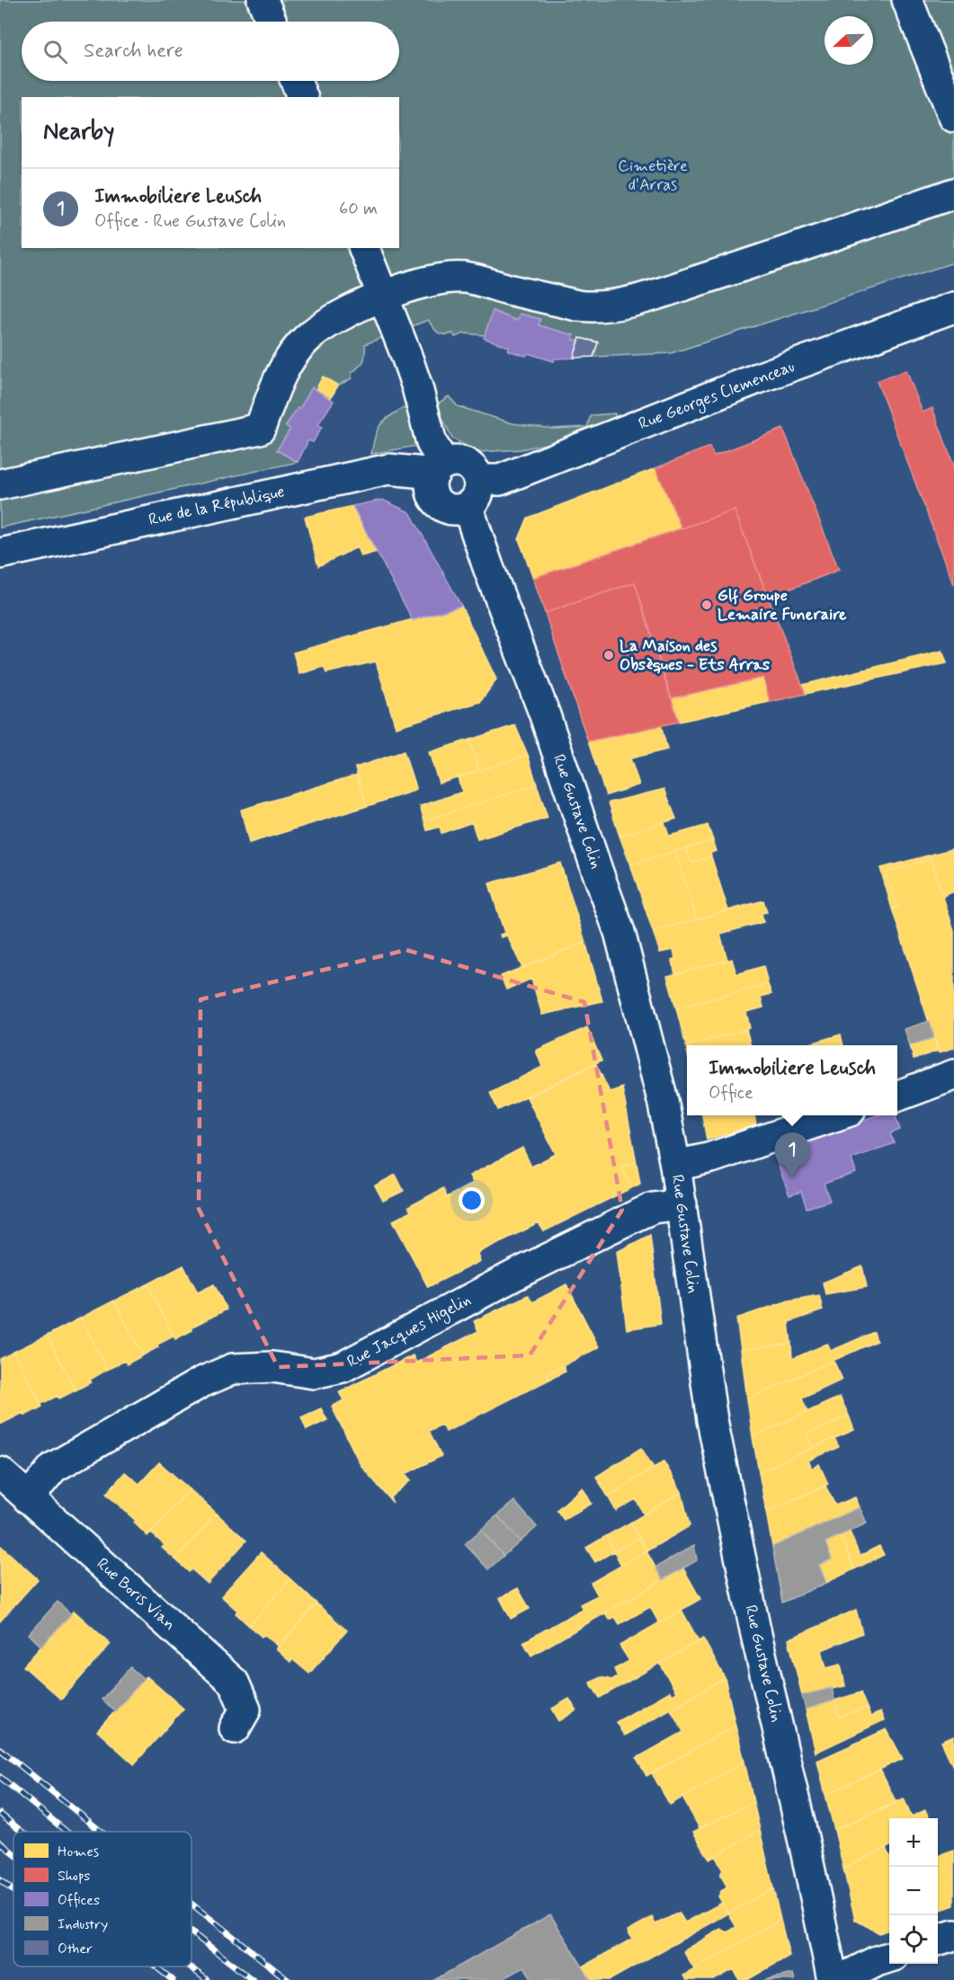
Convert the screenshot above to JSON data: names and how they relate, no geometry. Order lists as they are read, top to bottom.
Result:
{
  "streets": {
    "street": [
      "Rue Georges Clemenceau",
      "Rue de la République",
      "Rue Gustave Colin",
      "Rue Jacques Higelin",
      "Rue Boris Vian"
    ]
  },
  "crossings": [
    ["Rue Georges Clemenceau", "Rue de la République"],
    ["Rue Georges Clemenceau", "Rue Gustave Colin"],
    ["Rue de la République", "Rue Gustave Colin"],
    ["Rue Gustave Colin", "Rue Jacques Higelin"],
    ["Rue Jacques Higelin", "Rue Boris Vian"]
  ],
  "parks": ["Cimetière d'Arras"],
  "places": ["Glf Groupe Lemaire Funeraire", "La Maison des Obsèques - Ets Arras"],
  "legend": [
    "Homes",
    "Shops",
    "Offices",
    "Industry",
    "Other"
  ],
  "north": "left",
  "page": {
    "search": "Search here",
    "heading": "Nearby",
    "list": [
      {
        "mark": "1",
        "name": "Immobiliere Leusch",
        "note": "Office · Rue Gustave Colin",
        "value": "60 m"
      }
    ],
    "popup": ["Immobiliere Leusch", "Office"],
    "pins": "1",
    "map_buttons": ["+", "−"]
  }
}
